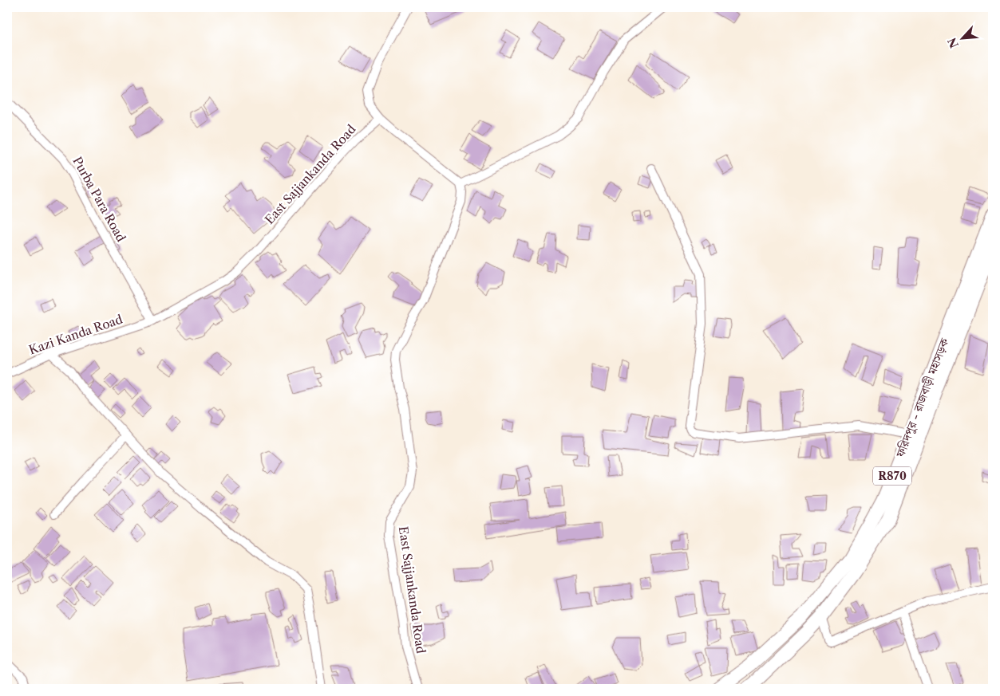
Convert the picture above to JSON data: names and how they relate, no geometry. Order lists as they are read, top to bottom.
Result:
{
  "streets": {
    "main road": ["ফরিদপুর - রাজবাড়ী মহাসড়ক", "R870"],
    "street": ["East Sajjankanda Road", "Purba Para Road", "Kazi Kanda Road"]
  },
  "crossings": [
    ["East Sajjankanda Road", "Purba Para Road"],
    ["East Sajjankanda Road", "Kazi Kanda Road"],
    ["Purba Para Road", "Kazi Kanda Road"]
  ],
  "north": "bottom left"
}
